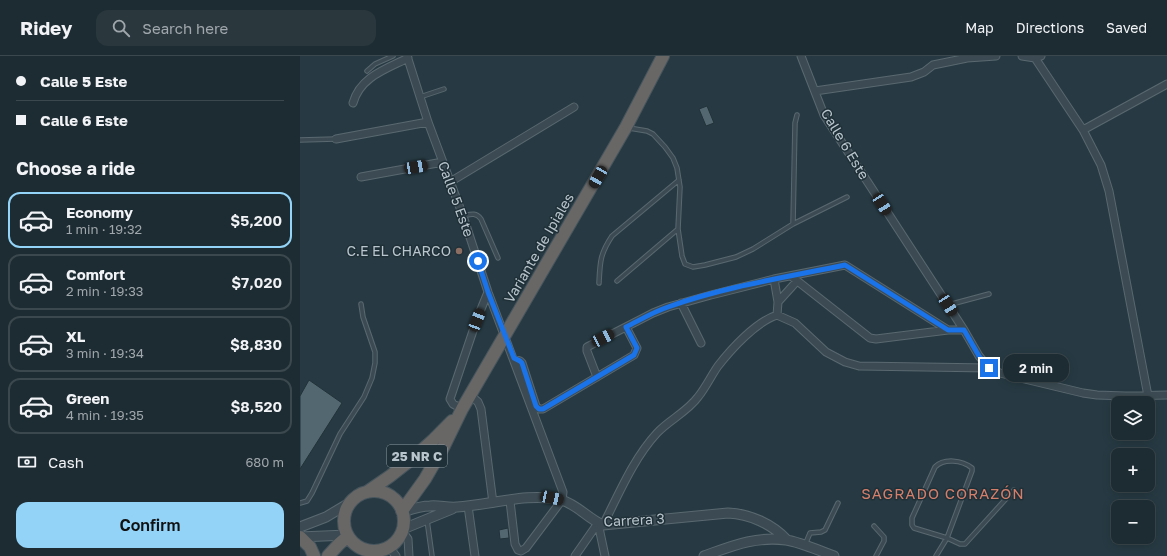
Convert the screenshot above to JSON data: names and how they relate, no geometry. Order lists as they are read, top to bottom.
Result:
{
  "streets": {
    "highway": ["Variante de Ipiales", "25 NR C"],
    "street": ["Calle 6 Este", "Calle 5 Este", "Carrera 3"]
  },
  "crossings": [
    ["Calle 5 Este", "Variante de Ipiales"],
    ["Calle 5 Este", "Carrera 3"],
    ["Variante de Ipiales", "25 NR C"],
    ["Variante de Ipiales", "Carrera 3"],
    ["25 NR C", "Carrera 3"]
  ],
  "districts": ["SAGRADO CORAZÓN"],
  "places": ["C.E EL CHARCO"],
  "page": {
    "header": "Ridey",
    "search": "Search here",
    "nav": ["Map", "Directions", "Saved"],
    "banner": ["Calle 5 Este", "Calle 6 Este"],
    "heading": "Choose a ride",
    "list": [
      {
        "name": "Economy",
        "note": "1 min · 19:32",
        "value": "$5,200"
      },
      {
        "name": "Comfort",
        "note": "2 min · 19:33",
        "value": "$7,020"
      },
      {
        "name": "XL",
        "note": "3 min · 19:34",
        "value": "$8,830"
      },
      {
        "name": "Green",
        "note": "4 min · 19:35",
        "value": "$8,520"
      }
    ],
    "bubble": "2 min",
    "map_buttons": ["+", "−"],
    "pay": ["Cash", "680 m"],
    "buttons": "Confirm"
  }
}
